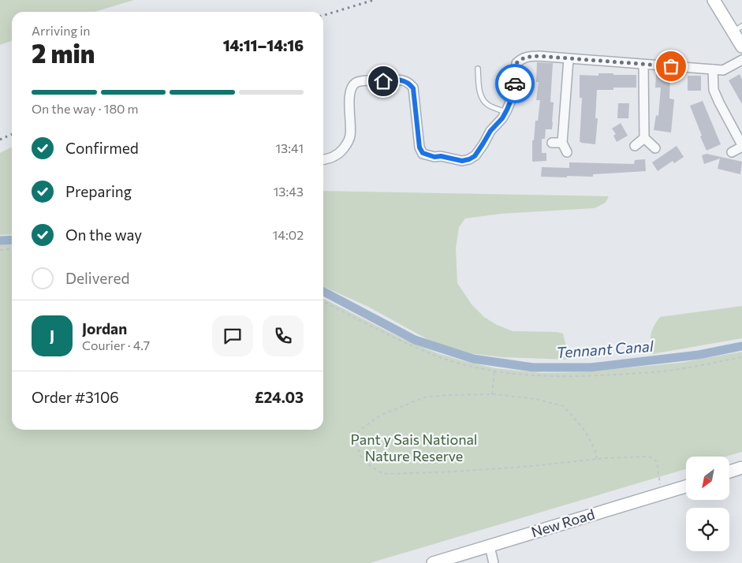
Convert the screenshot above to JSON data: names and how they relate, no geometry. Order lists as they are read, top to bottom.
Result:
{
  "streets": {
    "main road": ["New Road"]
  },
  "water": ["Tennant Canal"],
  "parks": ["Pant y Sais National Nature Reserve"],
  "north": "bottom left",
  "page": {
    "heading": ["2 min", "Arriving in", "14:11–14:16"],
    "panel": [
      "Jordan",
      "Courier · 4.7",
      "Order #3106",
      "£24.03"
    ],
    "bar": "On the way · 180 m",
    "list": [
      ["Confirmed", "13:41"],
      ["Preparing", "13:43"],
      ["On the way", "14:02"],
      "Delivered"
    ],
    "round": "J"
  }
}
